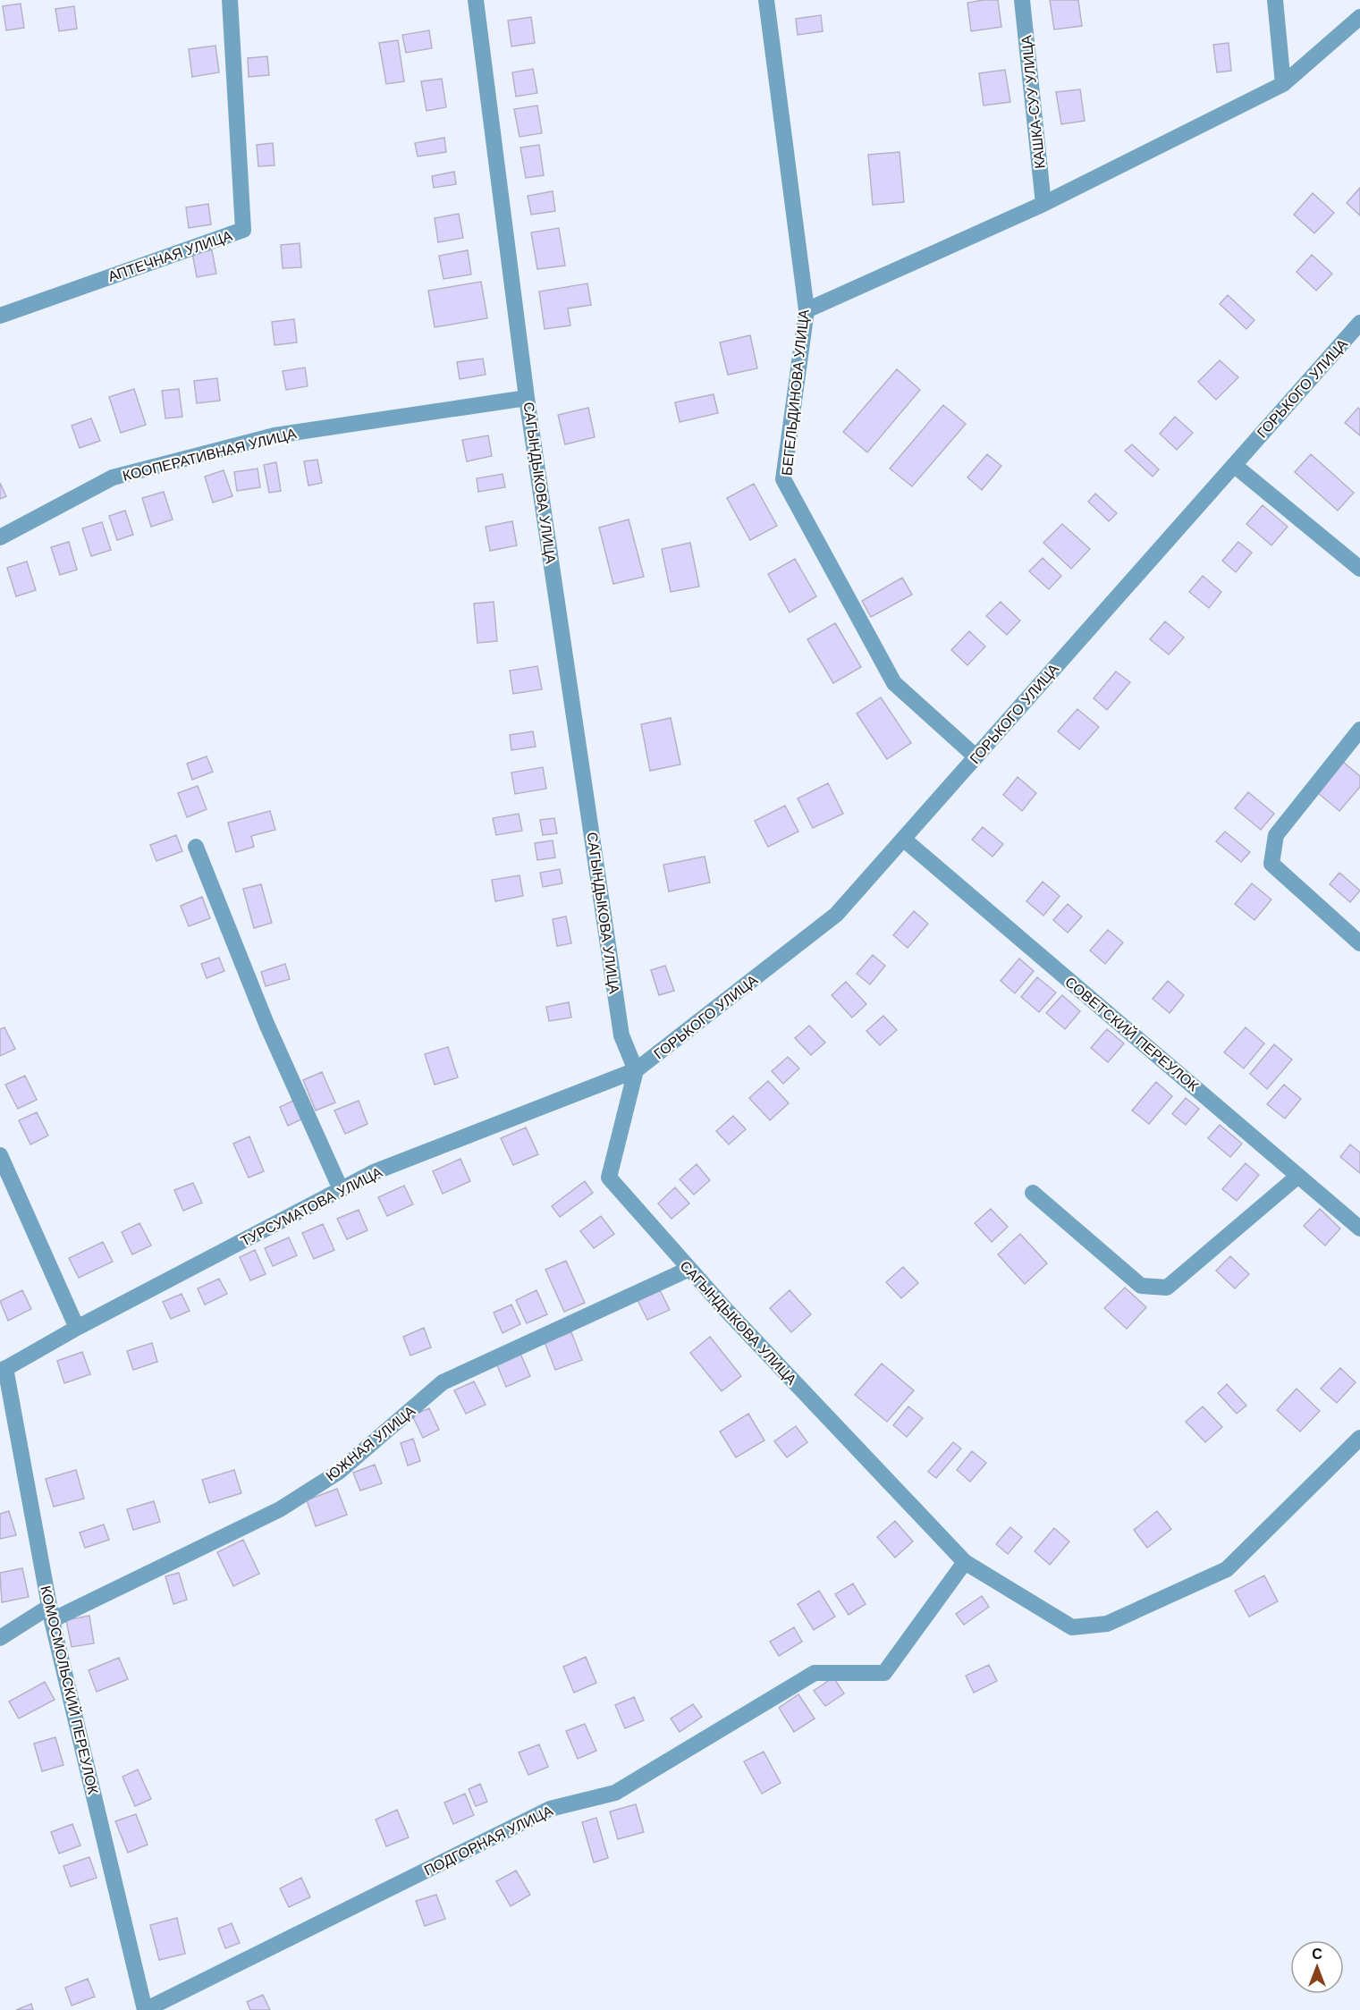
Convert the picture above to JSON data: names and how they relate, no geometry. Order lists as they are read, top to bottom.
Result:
{
  "streets": {
    "street": [
      "КАШКА-СУУ УЛИЦА",
      "АПТЕЧНАЯ УЛИЦА",
      "ГОРЬКОГО УЛИЦА",
      "БЕГЕЛЬДИНОВА УЛИЦА",
      "КООПЕРАТИВНАЯ УЛИЦА",
      "САГЫНДЫКОВА УЛИЦА",
      "СОВЕТСКИЙ ПЕРЕУЛОК",
      "ТУРСУМАТОВА УЛИЦА",
      "ЮЖНАЯ УЛИЦА",
      "КОМОСМОЛЬСКИЙ ПЕРЕУЛОК",
      "ПОДГОРНАЯ УЛИЦА"
    ]
  },
  "crossings": [
    ["ГОРЬКОГО УЛИЦА", "БЕГЕЛЬДИНОВА УЛИЦА"],
    ["ГОРЬКОГО УЛИЦА", "САГЫНДЫКОВА УЛИЦА"],
    ["ГОРЬКОГО УЛИЦА", "СОВЕТСКИЙ ПЕРЕУЛОК"],
    ["ГОРЬКОГО УЛИЦА", "ТУРСУМАТОВА УЛИЦА"],
    ["КООПЕРАТИВНАЯ УЛИЦА", "САГЫНДЫКОВА УЛИЦА"],
    ["САГЫНДЫКОВА УЛИЦА", "ТУРСУМАТОВА УЛИЦА"],
    ["САГЫНДЫКОВА УЛИЦА", "ЮЖНАЯ УЛИЦА"],
    ["САГЫНДЫКОВА УЛИЦА", "ПОДГОРНАЯ УЛИЦА"],
    ["ТУРСУМАТОВА УЛИЦА", "КОМОСМОЛЬСКИЙ ПЕРЕУЛОК"],
    ["ЮЖНАЯ УЛИЦА", "КОМОСМОЛЬСКИЙ ПЕРЕУЛОК"],
    ["КОМОСМОЛЬСКИЙ ПЕРЕУЛОК", "ПОДГОРНАЯ УЛИЦА"]
  ],
  "north": "top"
}
